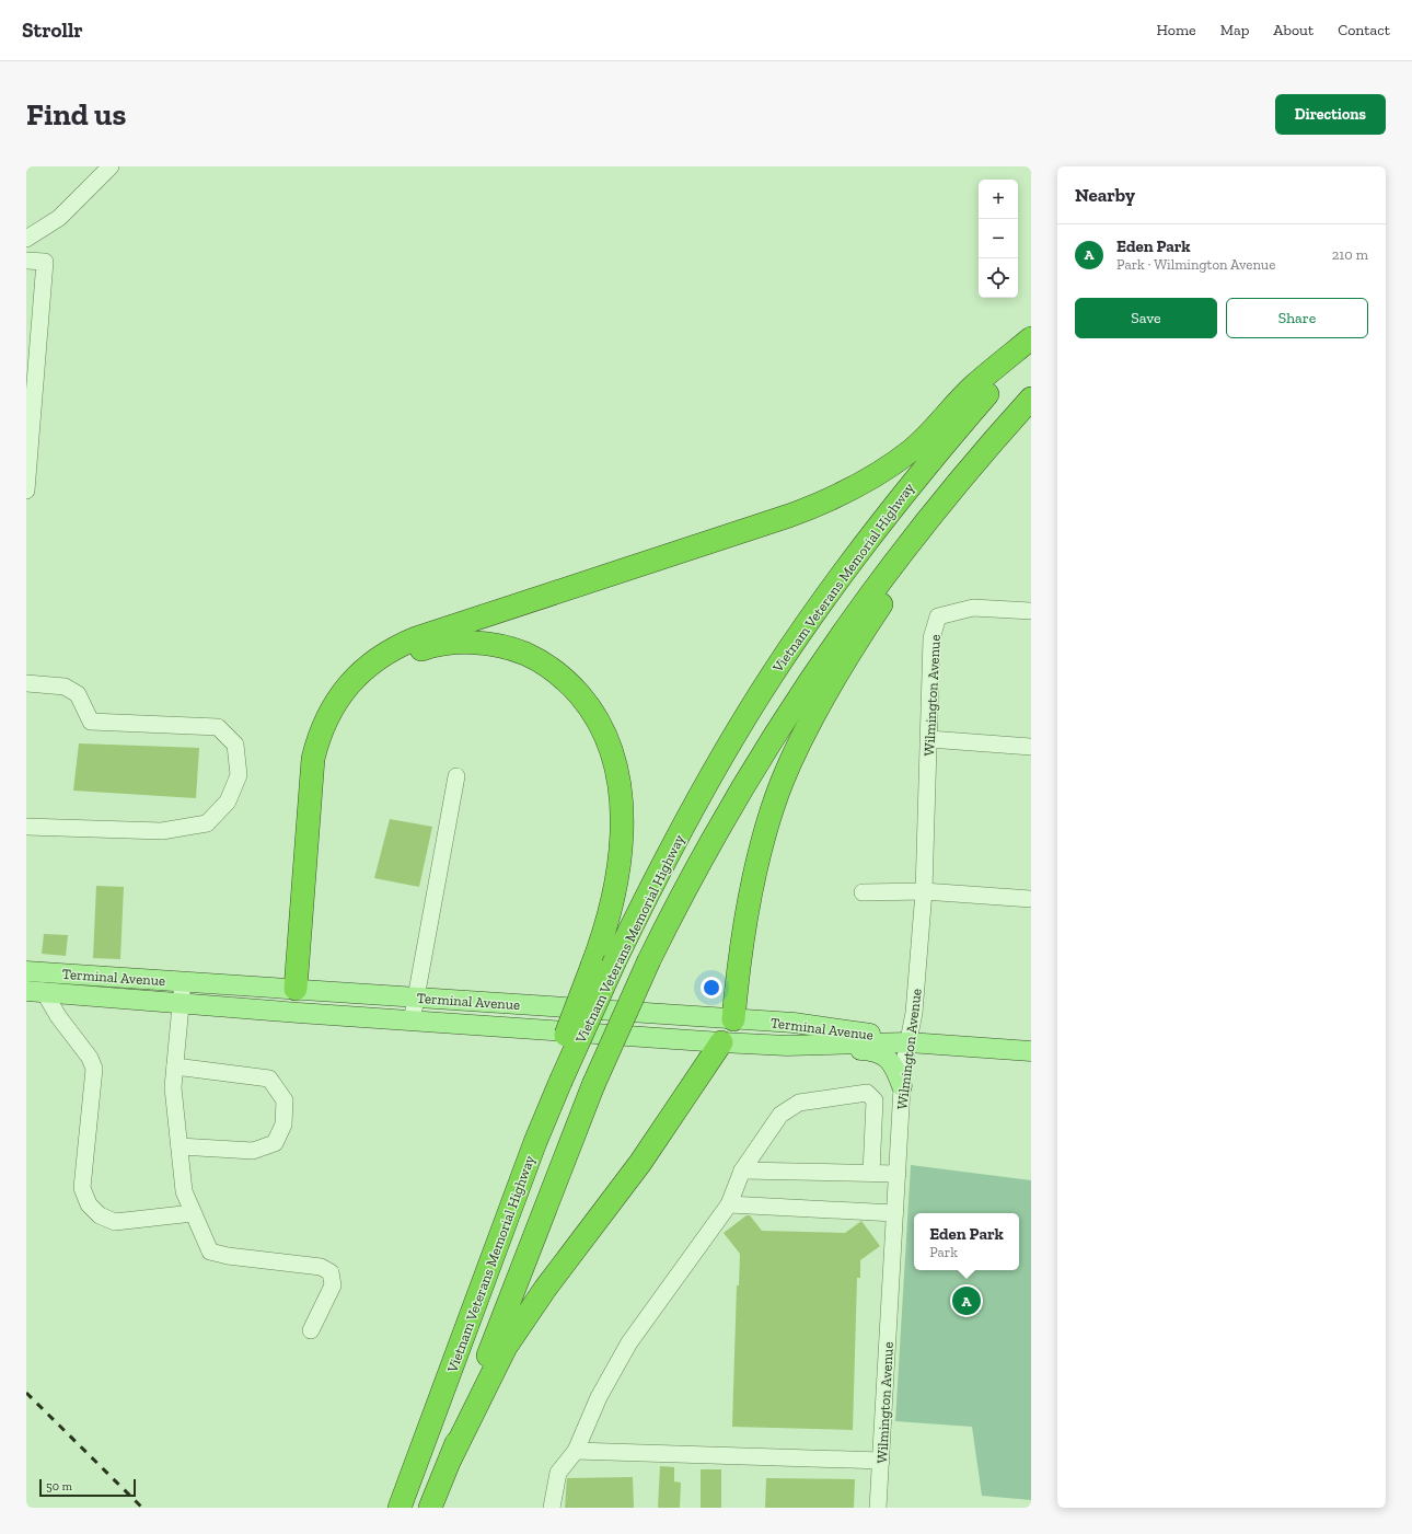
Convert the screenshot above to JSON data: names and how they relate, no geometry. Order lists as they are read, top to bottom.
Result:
{
  "streets": {
    "highway": ["Vietnam Veterans Memorial Highway"],
    "main road": ["Terminal Avenue"],
    "street": ["Wilmington Avenue"]
  },
  "crossings": [
    ["Wilmington Avenue", "Terminal Avenue"]
  ],
  "scale_bar": "50 m",
  "page": {
    "header": "Strollr",
    "nav": [
      "Home",
      "Map",
      "About",
      "Contact"
    ],
    "buttons": [
      "Directions",
      ["Save", "Share"]
    ],
    "title": "Find us",
    "heading": "Nearby",
    "map_buttons": ["+", "−"],
    "list": [
      {
        "mark": "A",
        "name": "Eden Park",
        "note": "Park · Wilmington Avenue",
        "value": "210 m"
      }
    ],
    "popup": ["Eden Park", "Park"],
    "pins": "A",
    "scale": "50 m"
  }
}
